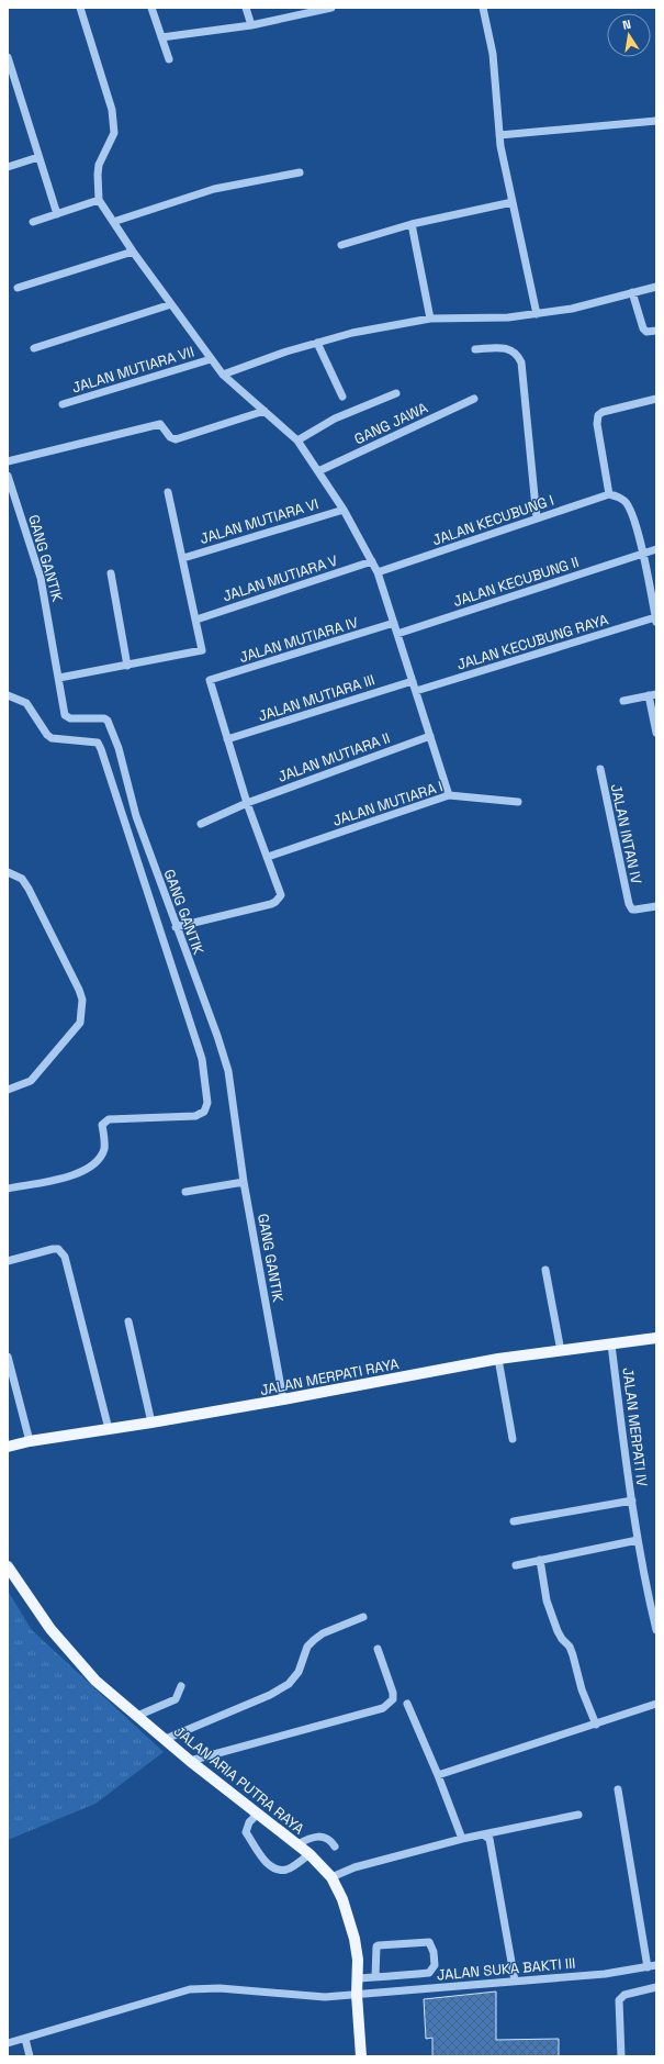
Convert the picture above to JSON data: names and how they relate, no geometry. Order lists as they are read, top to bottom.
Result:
{
  "streets": {
    "main road": ["JALAN MERPATI RAYA", "JALAN ARIA PUTRA RAYA"],
    "street": [
      "JALAN MUTIARA VII",
      "GANG JAWA",
      "JALAN KECUBUNG I",
      "JALAN MUTIARA VI",
      "GANG GANTIK",
      "JALAN MUTIARA V",
      "JALAN KECUBUNG II",
      "JALAN MUTIARA IV",
      "JALAN KECUBUNG RAYA",
      "JALAN MUTIARA III",
      "JALAN MUTIARA II",
      "JALAN MUTIARA I",
      "JALAN INTAN IV",
      "JALAN MERPATI IV",
      "JALAN SUKA BAKTI III"
    ]
  },
  "crossings": [
    ["GANG GANTIK", "JALAN MERPATI RAYA"],
    ["JALAN MUTIARA IV", "JALAN MUTIARA III"],
    ["JALAN MERPATI RAYA", "JALAN MERPATI IV"],
    ["JALAN ARIA PUTRA RAYA", "JALAN SUKA BAKTI III"]
  ],
  "north": "top"
}
